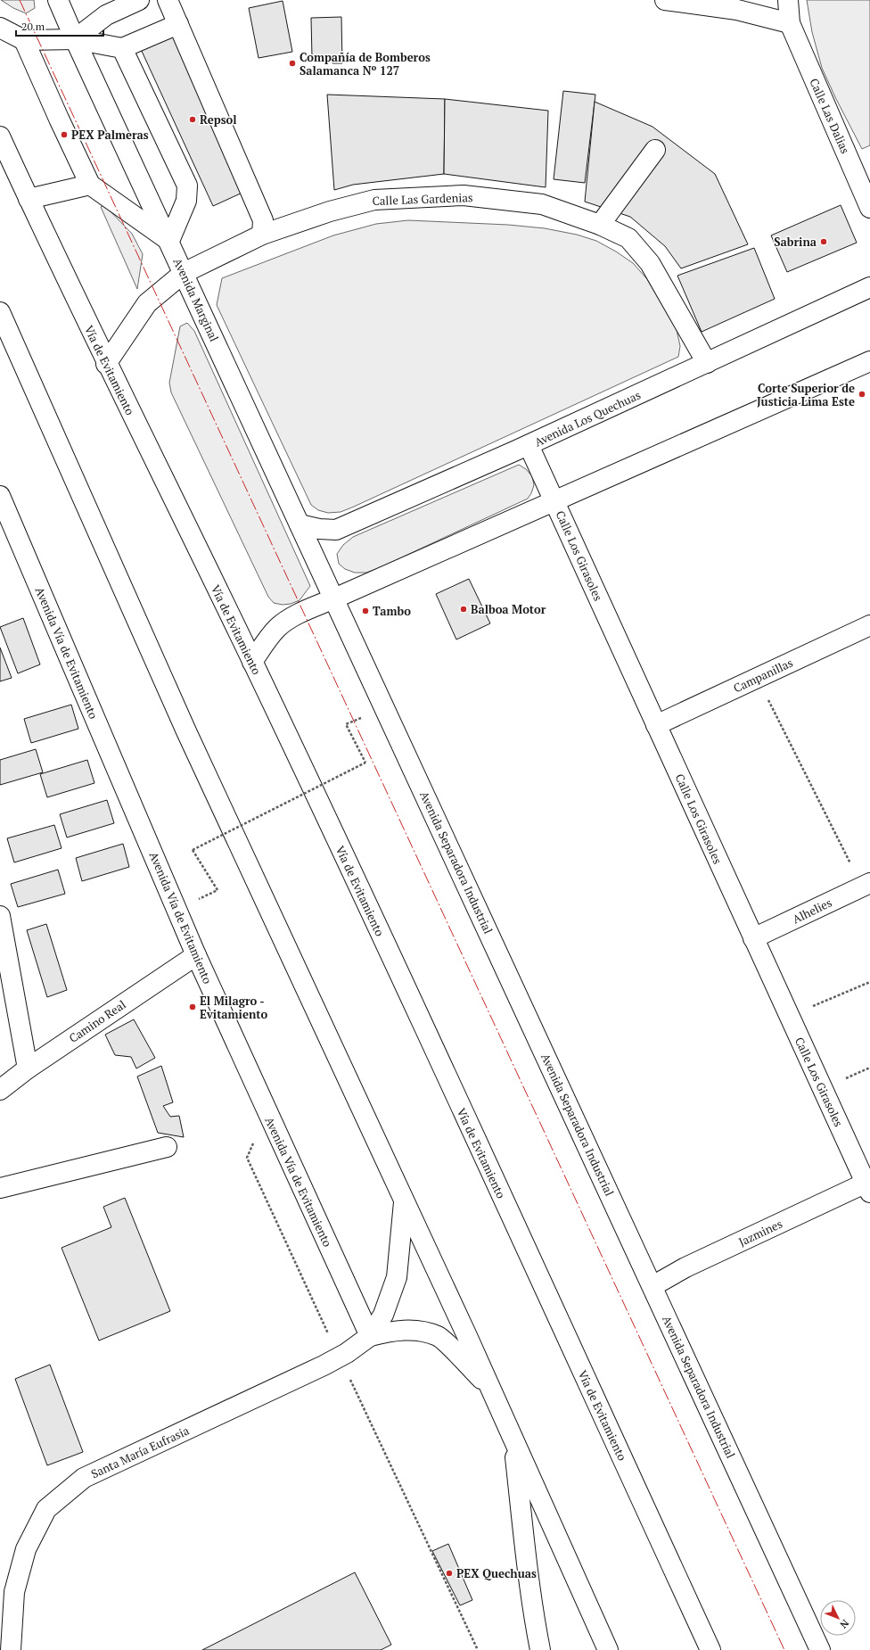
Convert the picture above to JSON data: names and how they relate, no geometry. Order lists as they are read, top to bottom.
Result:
{
  "streets": {
    "main road": [
      "Calle Las Dalias",
      "Calle Las Gardenias",
      "Avenida Marginal",
      "Vía de Evitamiento",
      "Avenida Los Quechuas",
      "Calle Los Girasoles",
      "Avenida Vía de Evitamiento",
      "Campanillas",
      "Avenida Separadora Industrial",
      "Alhelies",
      "Camino Real",
      "Jazmines",
      "Santa María Eufrasia"
    ]
  },
  "crossings": [
    ["Calle Las Gardenias", "Avenida Marginal"],
    ["Calle Las Gardenias", "Vía de Evitamiento"],
    ["Calle Las Gardenias", "Avenida Los Quechuas"],
    ["Avenida Marginal", "Avenida Los Quechuas"],
    ["Avenida Marginal", "Avenida Separadora Industrial"],
    ["Avenida Los Quechuas", "Calle Los Girasoles"],
    ["Calle Los Girasoles", "Campanillas"],
    ["Calle Los Girasoles", "Alhelies"],
    ["Calle Los Girasoles", "Jazmines"],
    ["Avenida Vía de Evitamiento", "Camino Real"],
    ["Avenida Vía de Evitamiento", "Santa María Eufrasia"],
    ["Avenida Separadora Industrial", "Jazmines"]
  ],
  "places": [
    "Compañía de Bomberos Salamanca Nº 127",
    "Repsol",
    "PEX Palmeras",
    "Sabrina",
    "Corte Superior de Justicia Lima Este",
    "Balboa Motor",
    "Tambo",
    "El Milagro - Evitamiento",
    "PEX Quechuas"
  ],
  "scale_bar": "20 m",
  "north": "bottom right"
}
